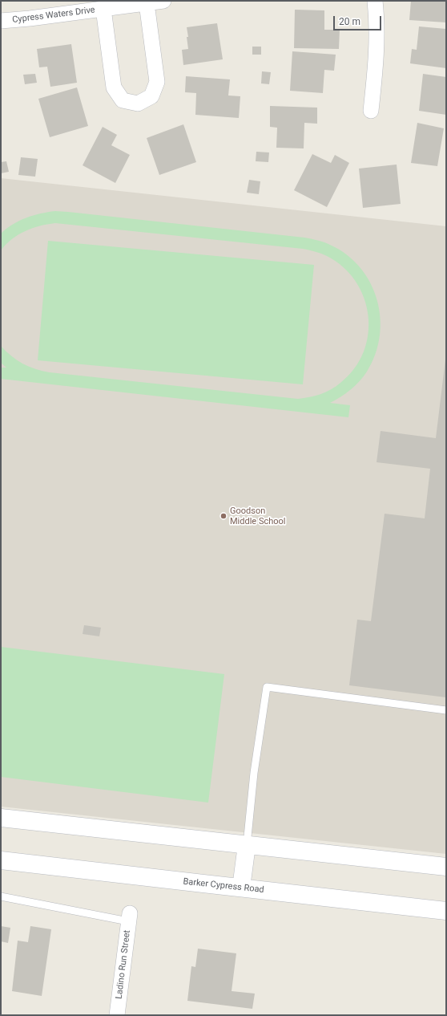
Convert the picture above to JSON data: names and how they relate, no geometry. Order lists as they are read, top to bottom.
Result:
{
  "streets": {
    "main road": ["Barker Cypress Road"],
    "street": ["Cypress Waters Drive", "Ladino Run Street"]
  },
  "places": ["Goodson Middle School"],
  "scale_bar": "20 m"
}
